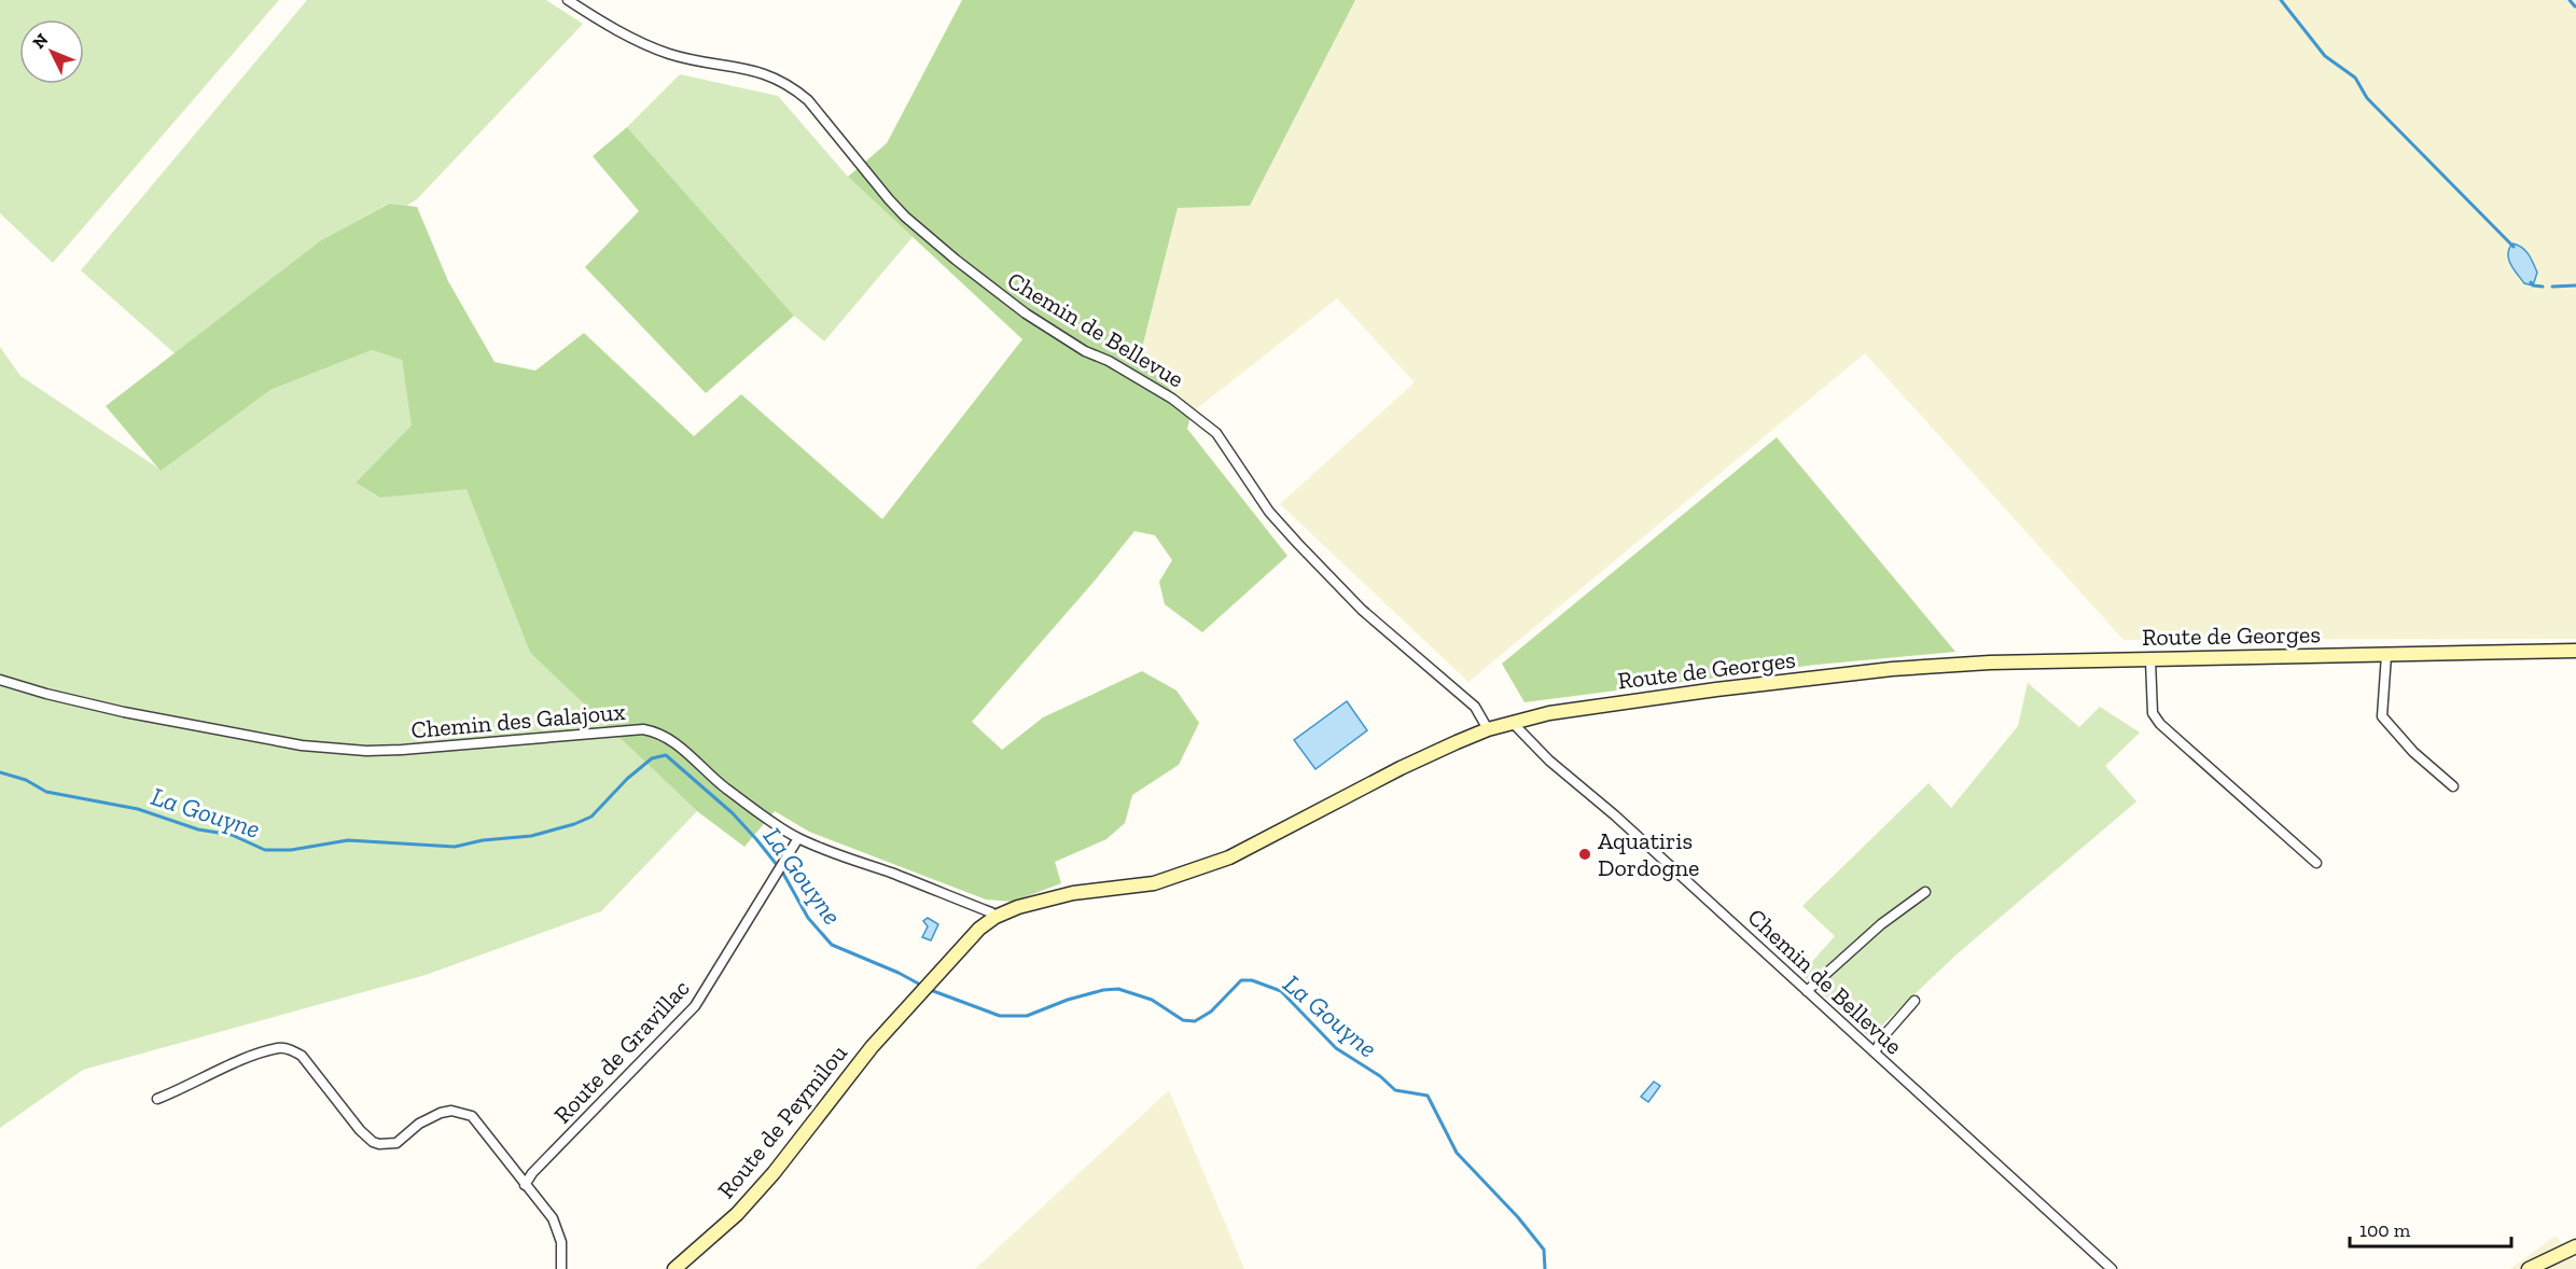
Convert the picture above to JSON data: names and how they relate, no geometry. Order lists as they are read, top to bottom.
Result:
{
  "streets": {
    "street": [
      "Chemin de Bellevue",
      "Route de Georges",
      "Chemin des Galajoux",
      "Route de Gravillac",
      "Route de Peymilou"
    ]
  },
  "crossings": [
    ["Chemin de Bellevue", "Route de Georges"],
    ["Route de Georges", "Chemin des Galajoux"],
    ["Route de Georges", "Route de Peymilou"],
    ["Chemin des Galajoux", "Route de Gravillac"]
  ],
  "water": ["La Gouyne"],
  "places": ["Aquatiris Dordogne"],
  "scale_bar": "100 m",
  "north": "top left"
}
